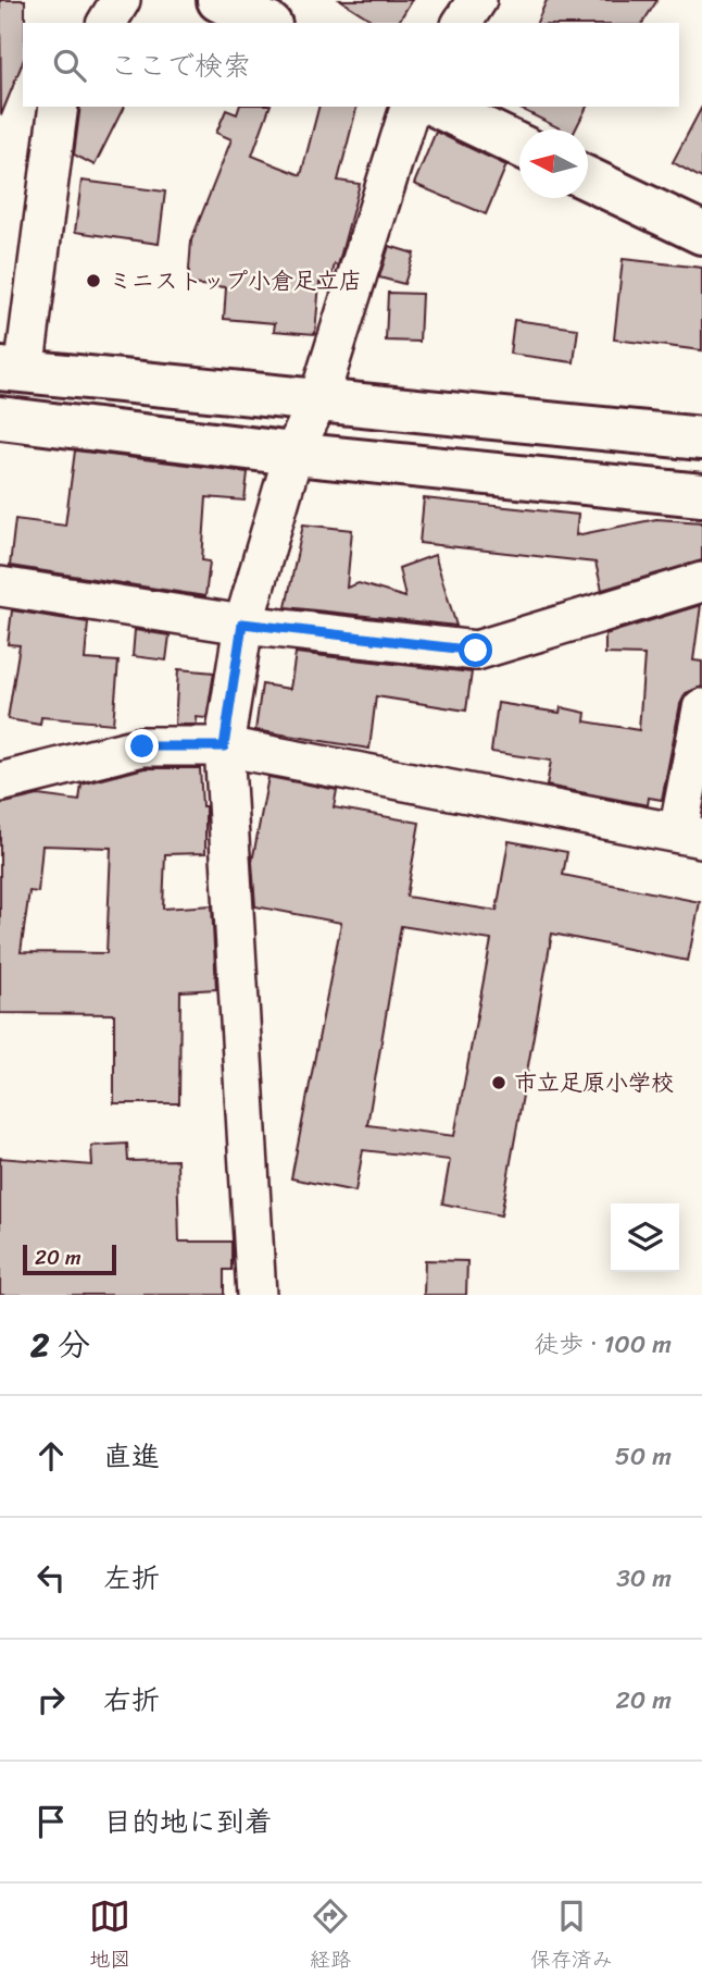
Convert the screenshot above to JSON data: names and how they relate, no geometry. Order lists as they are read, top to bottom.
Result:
{
  "places": ["ミニストップ小倉足立店", "市立足原小学校"],
  "scale_bar": "20 m",
  "north": "left",
  "page": {
    "search": "ここで検索",
    "scale": "20 m",
    "heading": ["2 分", "徒歩 · 100 m"],
    "list": [
      ["直進", "50 m"],
      ["左折", "30 m"],
      ["右折", "20 m"],
      "目的地に到着"
    ],
    "nav": ["地図", "経路", "保存済み"]
  }
}
